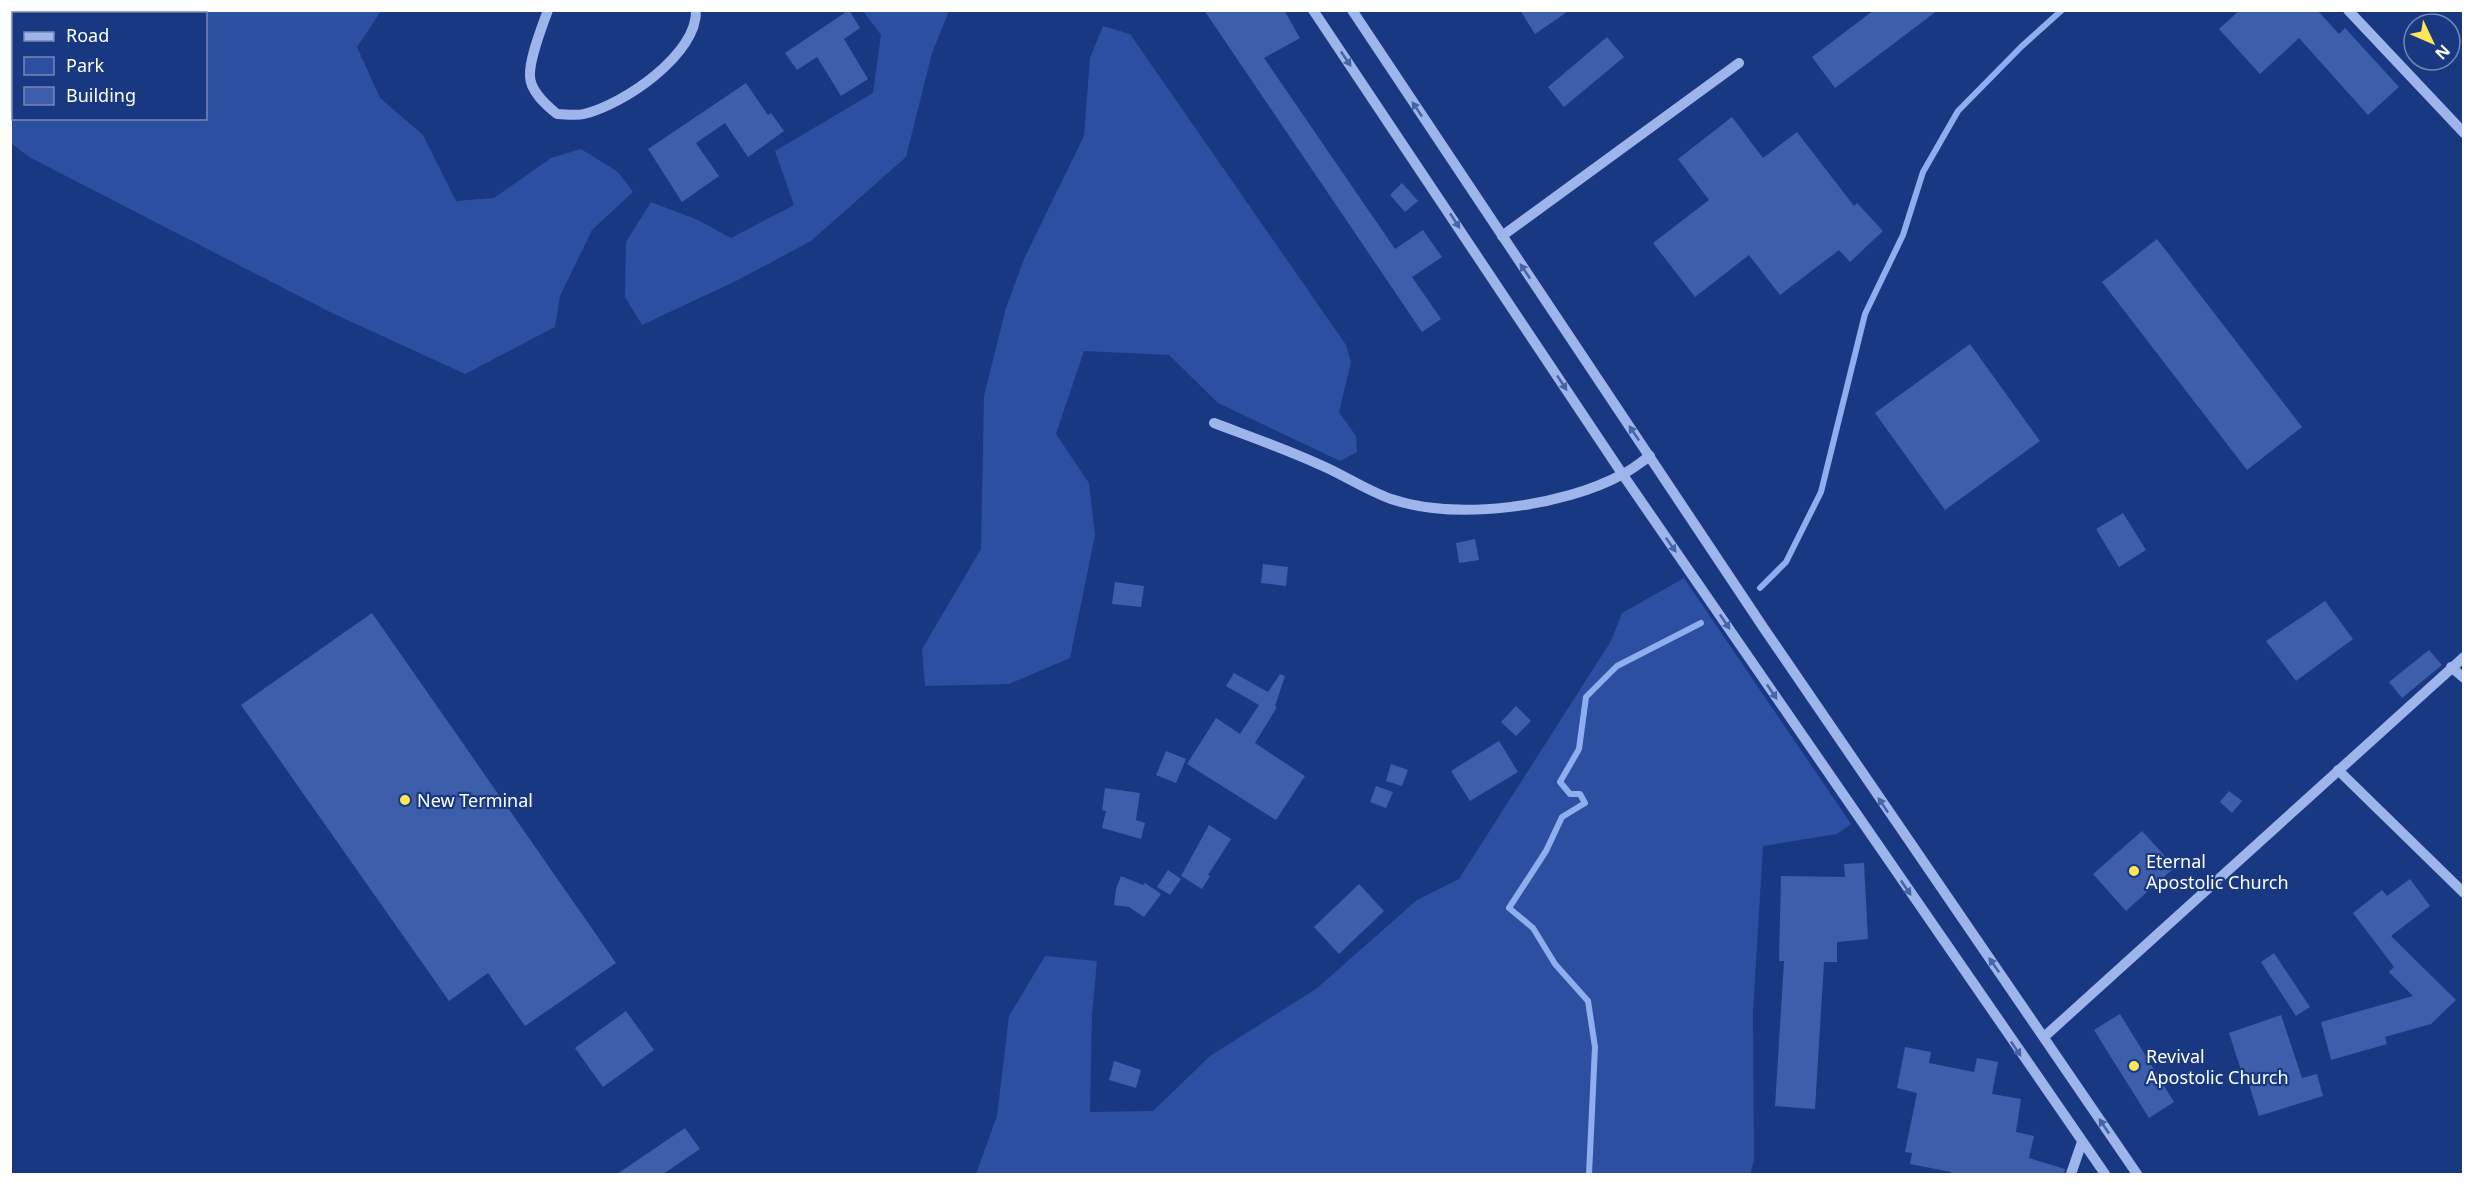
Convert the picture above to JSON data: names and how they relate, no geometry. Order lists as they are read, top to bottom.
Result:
{
  "places": ["New Terminal", "Eternal Apostolic Church", "Revival Apostolic Church"],
  "legend": ["Road", "Park", "Building"],
  "north": "bottom right"
}
